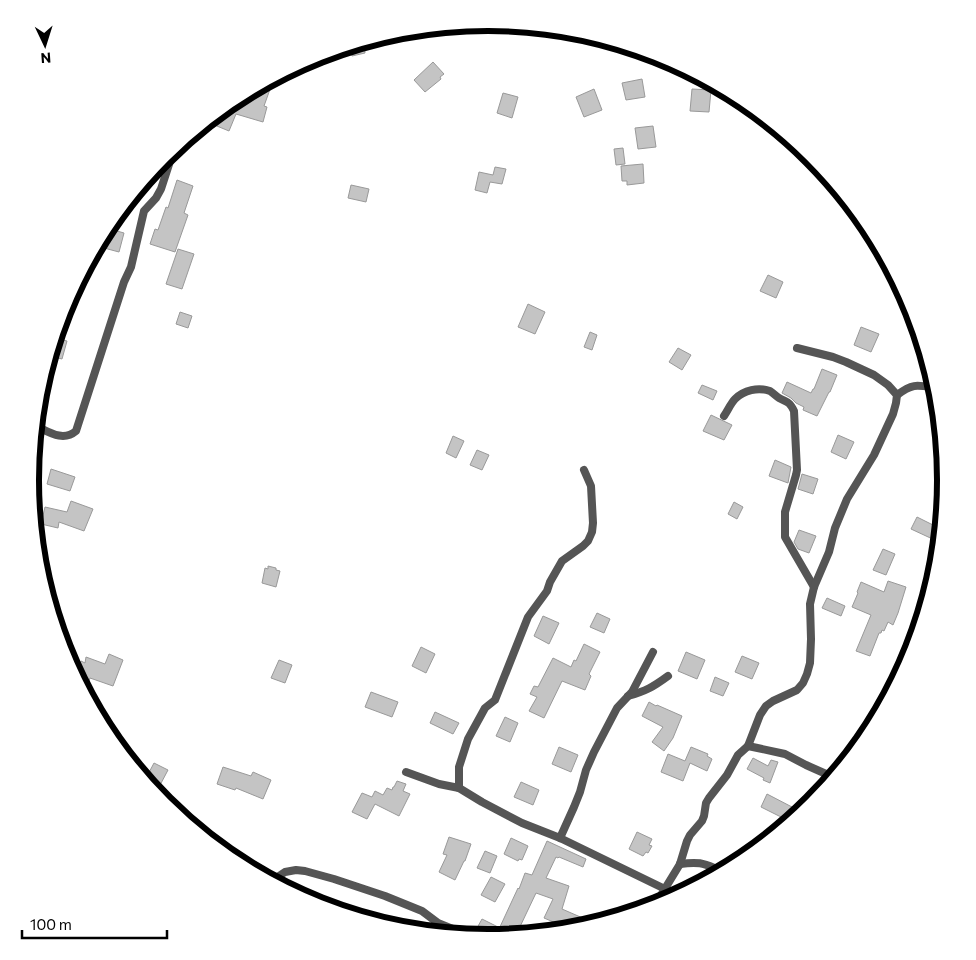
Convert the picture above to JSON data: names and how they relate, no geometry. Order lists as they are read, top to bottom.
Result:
{
  "scale_bar": "100 m",
  "north": "bottom"
}
